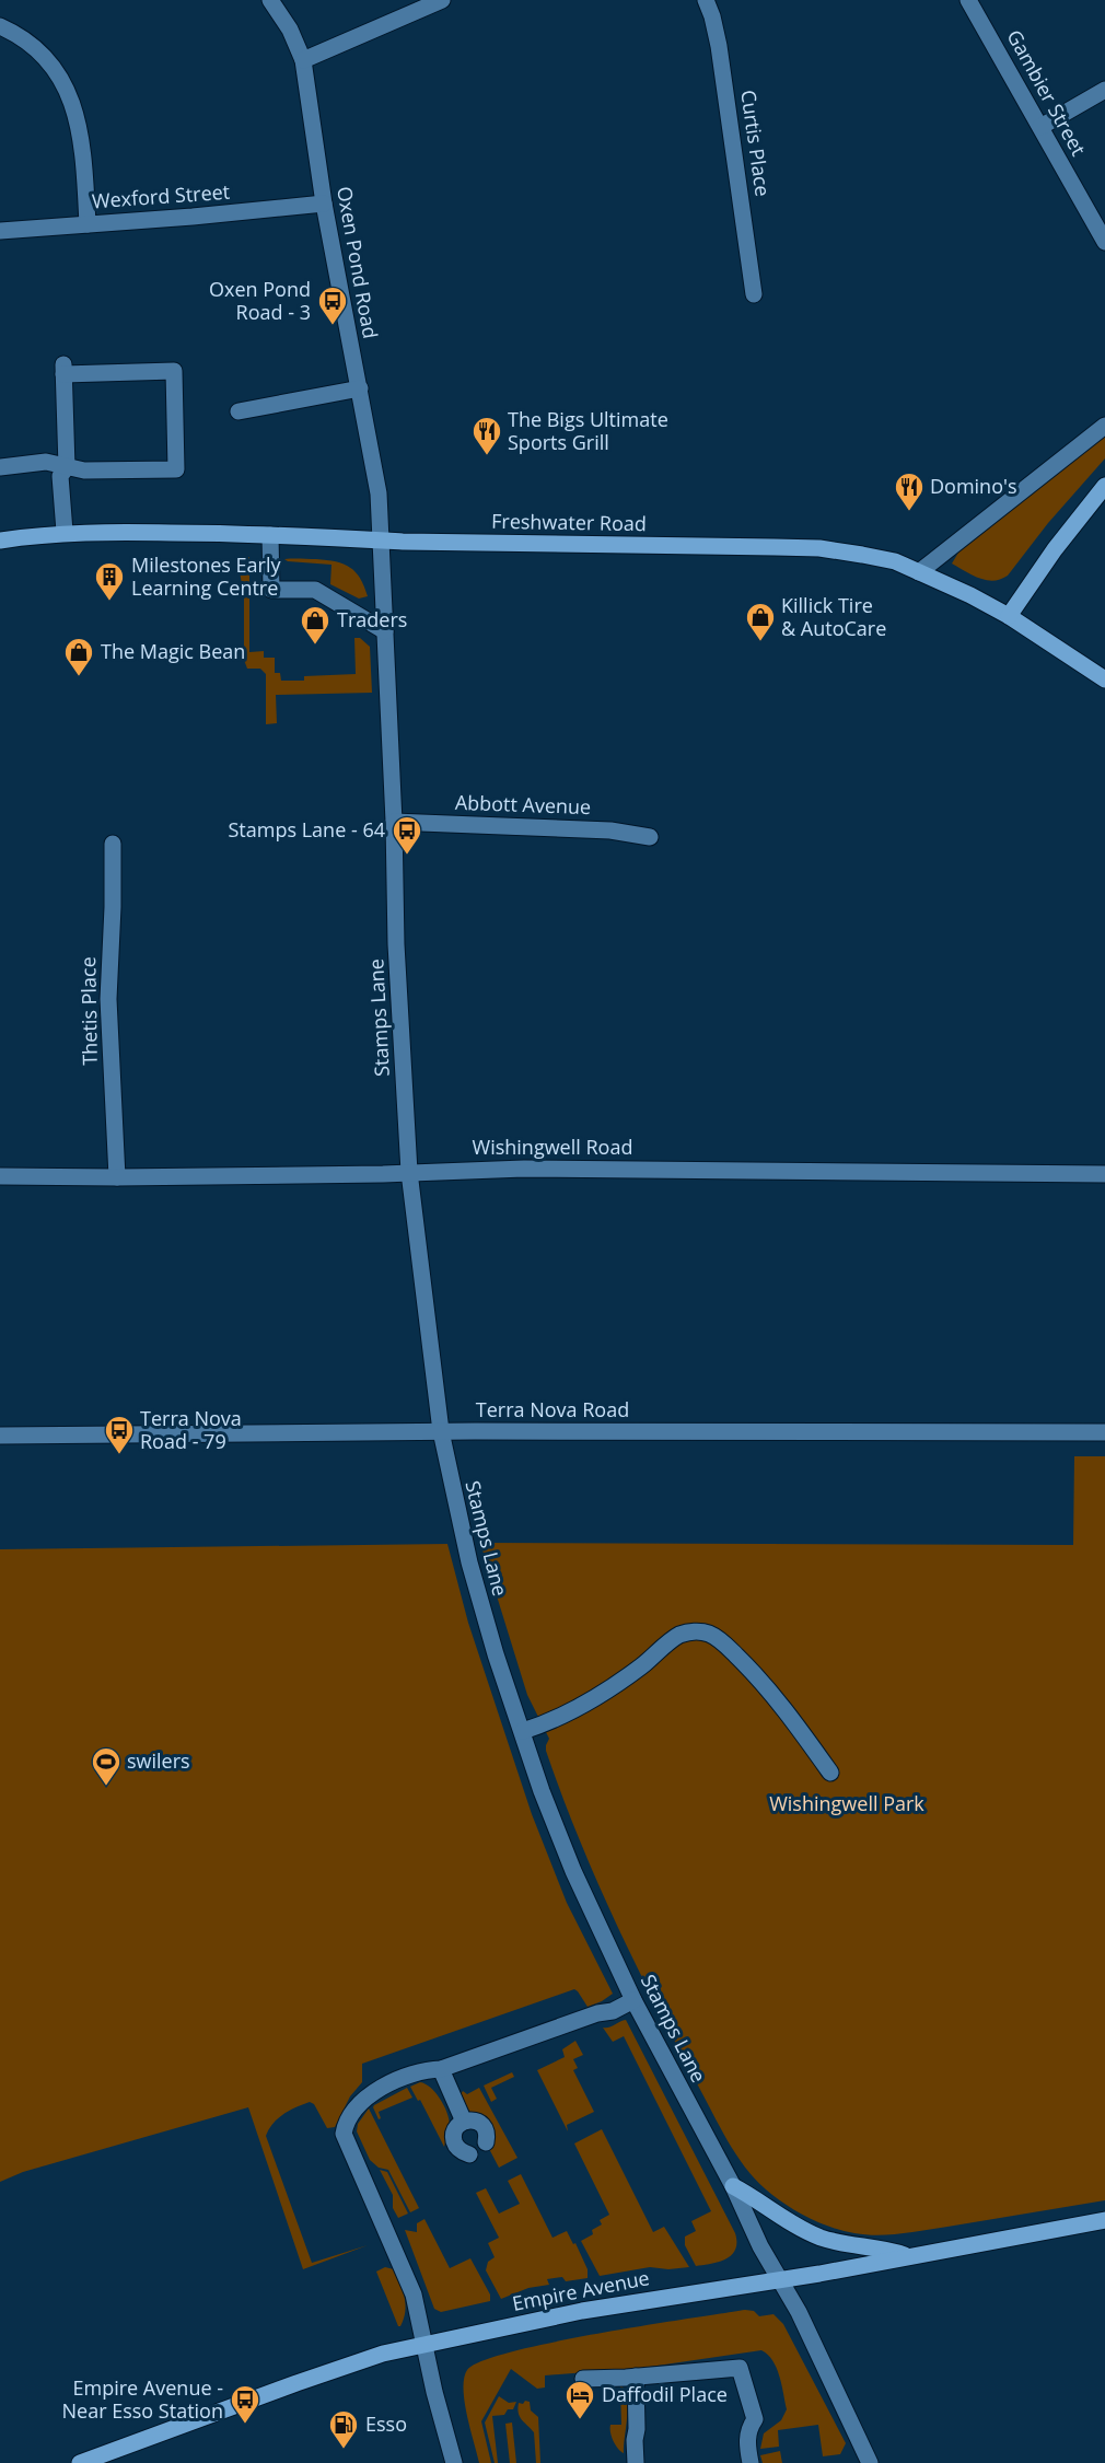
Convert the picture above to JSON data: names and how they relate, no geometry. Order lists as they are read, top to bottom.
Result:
{
  "streets": {
    "main road": ["Freshwater Road", "Empire Avenue"],
    "street": [
      "Gambier Street",
      "Curtis Place",
      "Wexford Street",
      "Oxen Pond Road",
      "Abbott Avenue",
      "Thetis Place",
      "Stamps Lane",
      "Wishingwell Road",
      "Terra Nova Road"
    ]
  },
  "crossings": [
    ["Wexford Street", "Oxen Pond Road"],
    ["Oxen Pond Road", "Freshwater Road"],
    ["Oxen Pond Road", "Stamps Lane"],
    ["Freshwater Road", "Stamps Lane"],
    ["Abbott Avenue", "Stamps Lane"],
    ["Thetis Place", "Wishingwell Road"],
    ["Stamps Lane", "Wishingwell Road"],
    ["Stamps Lane", "Terra Nova Road"],
    ["Stamps Lane", "Empire Avenue"]
  ],
  "parks": ["Wishingwell Park"],
  "places": {
    "bus stop": [
      "Oxen Pond Road - 3",
      "Stamps Lane - 64",
      "Terra Nova Road - 79",
      "Empire Avenue - Near Esso Station"
    ],
    "restaurant": ["The Bigs Ultimate Sports Grill", "Domino's"],
    "building": ["Milestones Early Learning Centre"],
    "shop": ["Killick Tire & AutoCare", "Traders", "The Magic Bean"],
    "sports": ["swilers"],
    "hotel": ["Daffodil Place"],
    "fuel station": ["Esso"]
  }
}
